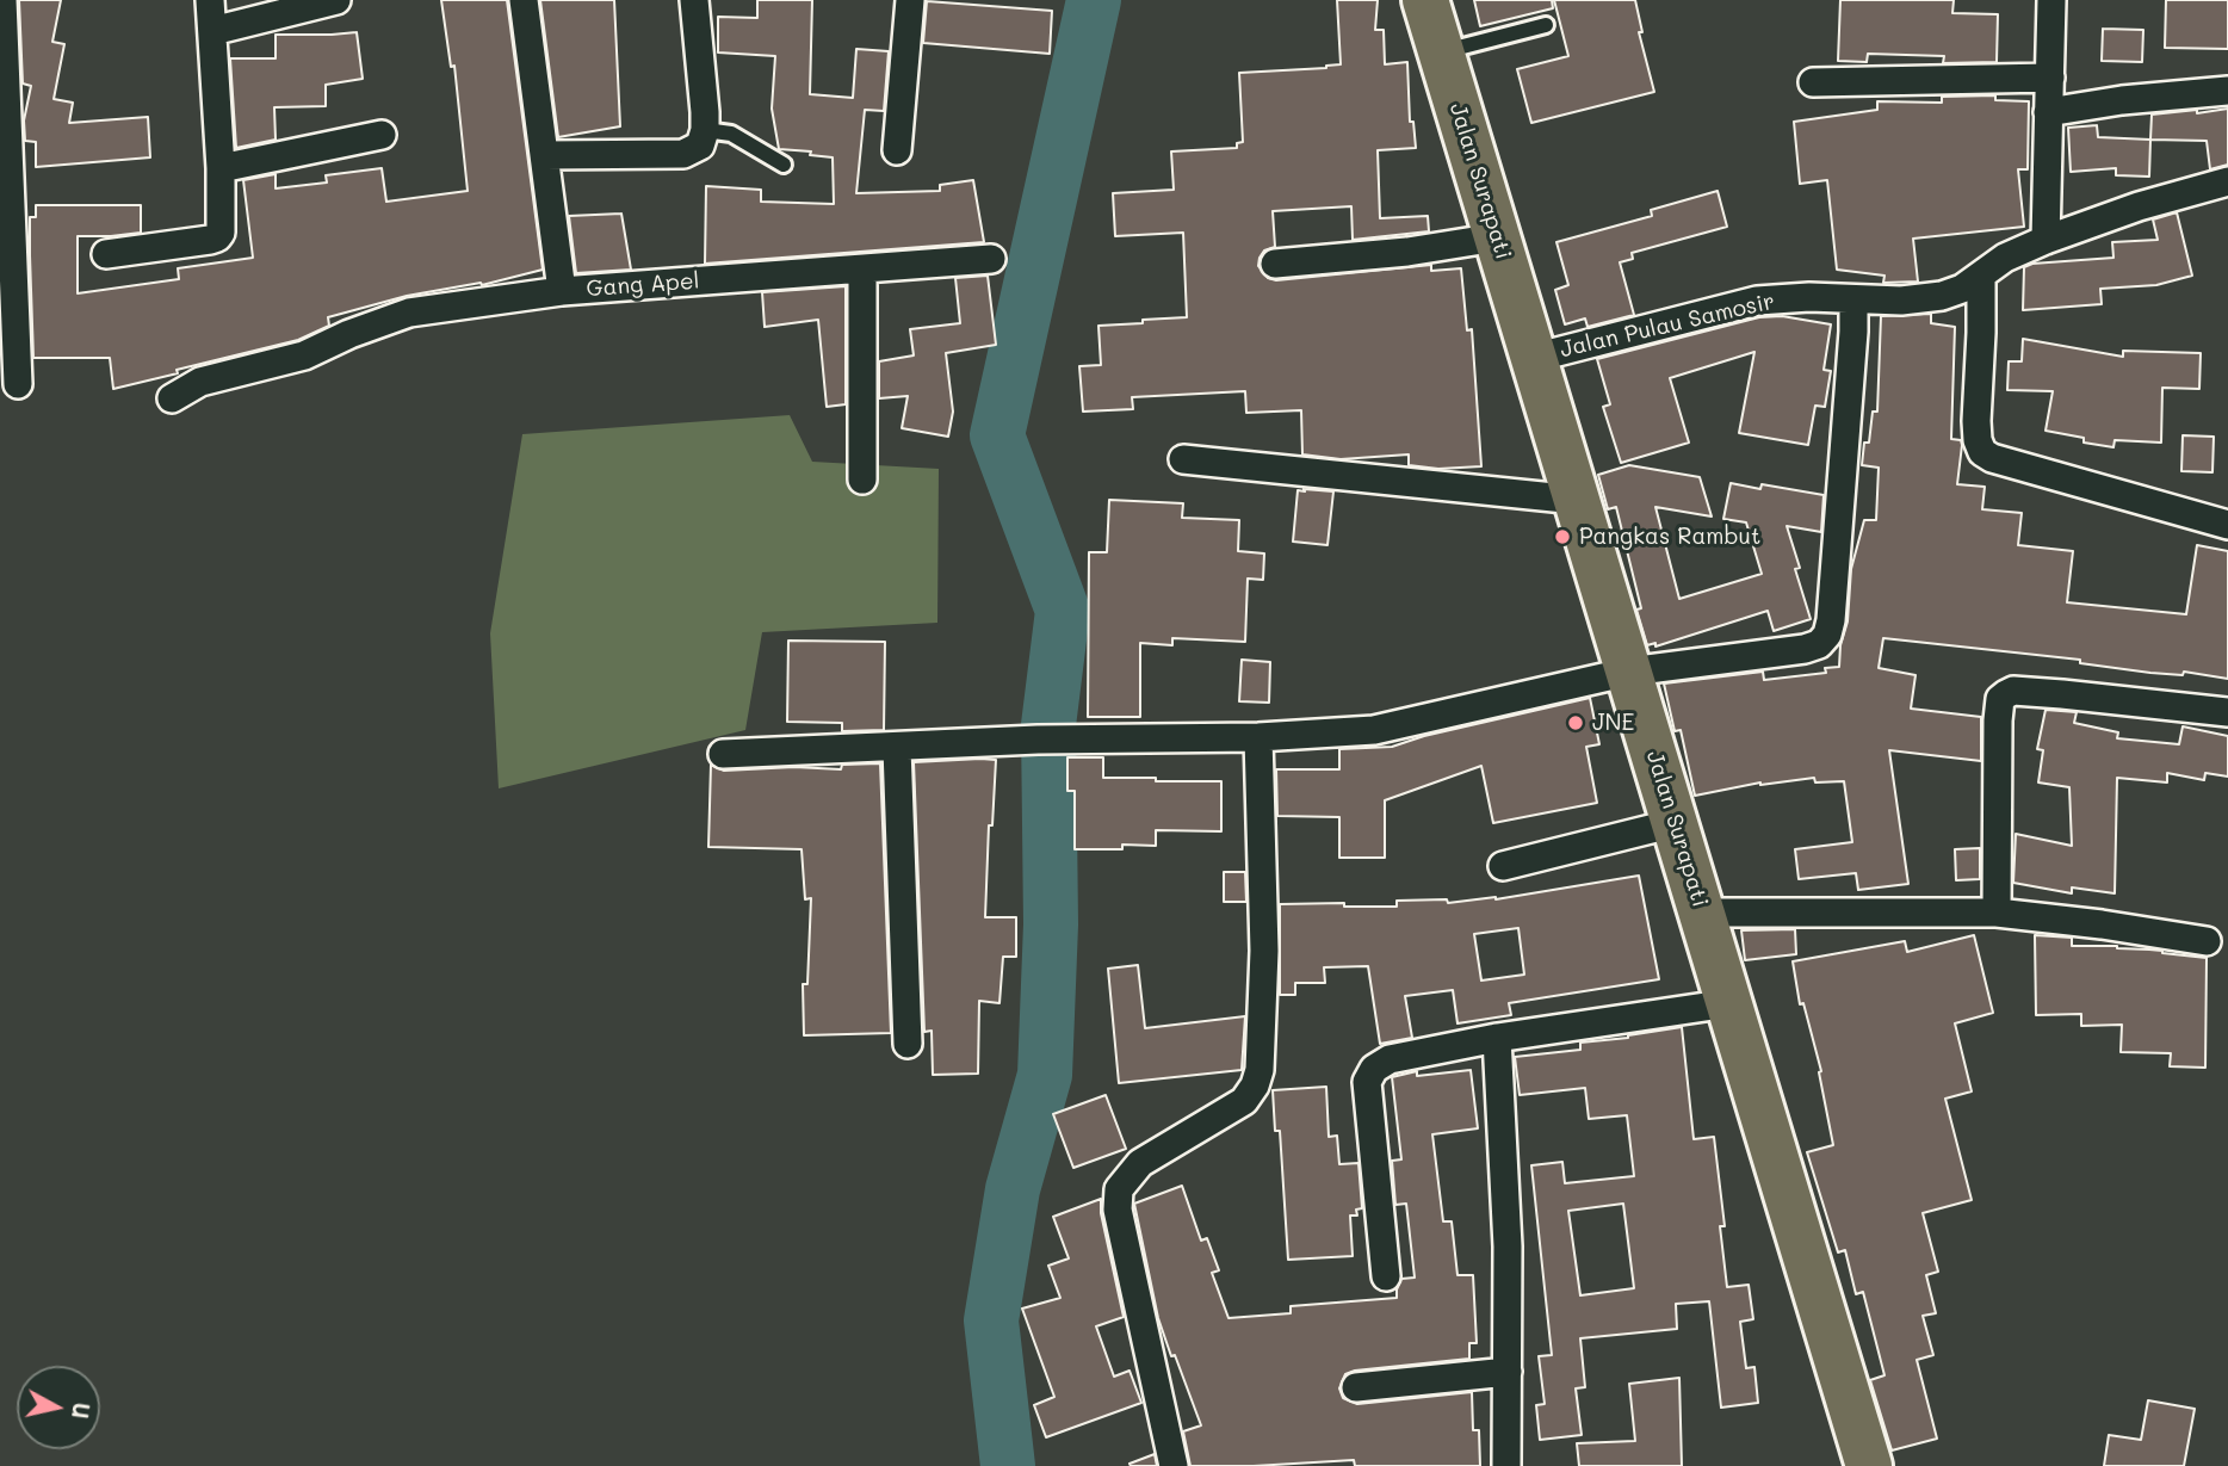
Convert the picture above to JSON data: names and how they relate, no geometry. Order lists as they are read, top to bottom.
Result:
{
  "streets": {
    "highway": ["Jalan Surapati"],
    "street": ["Gang Apel", "Jalan Pulau Samosir"]
  },
  "crossings": [
    ["Jalan Surapati", "Jalan Pulau Samosir"]
  ],
  "places": ["Pangkas Rambut", "JNE"],
  "north": "right"
}
